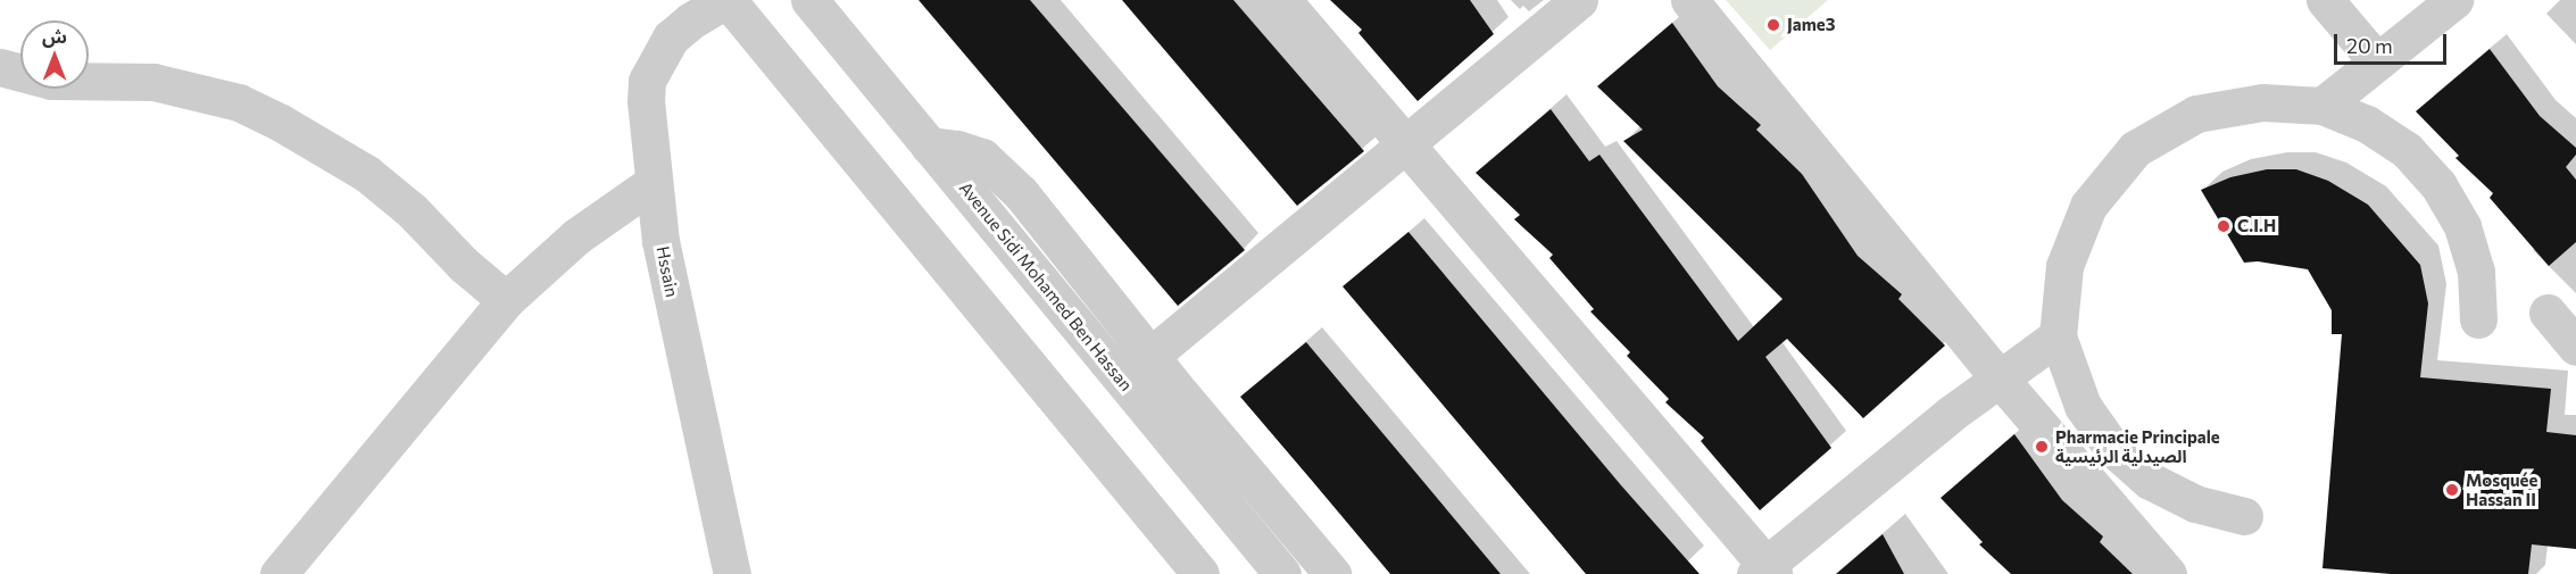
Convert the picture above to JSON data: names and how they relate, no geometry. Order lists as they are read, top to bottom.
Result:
{
  "streets": {
    "street": ["Hssain", "Avenue Sidi Mohamed Ben Hassan"]
  },
  "places": [
    "Jame3",
    "C.I.H",
    "Pharmacie Principale الصيدلية الرئيسية",
    "Mosquée Hassan II"
  ],
  "scale_bar": "20 m",
  "north": "top"
}
